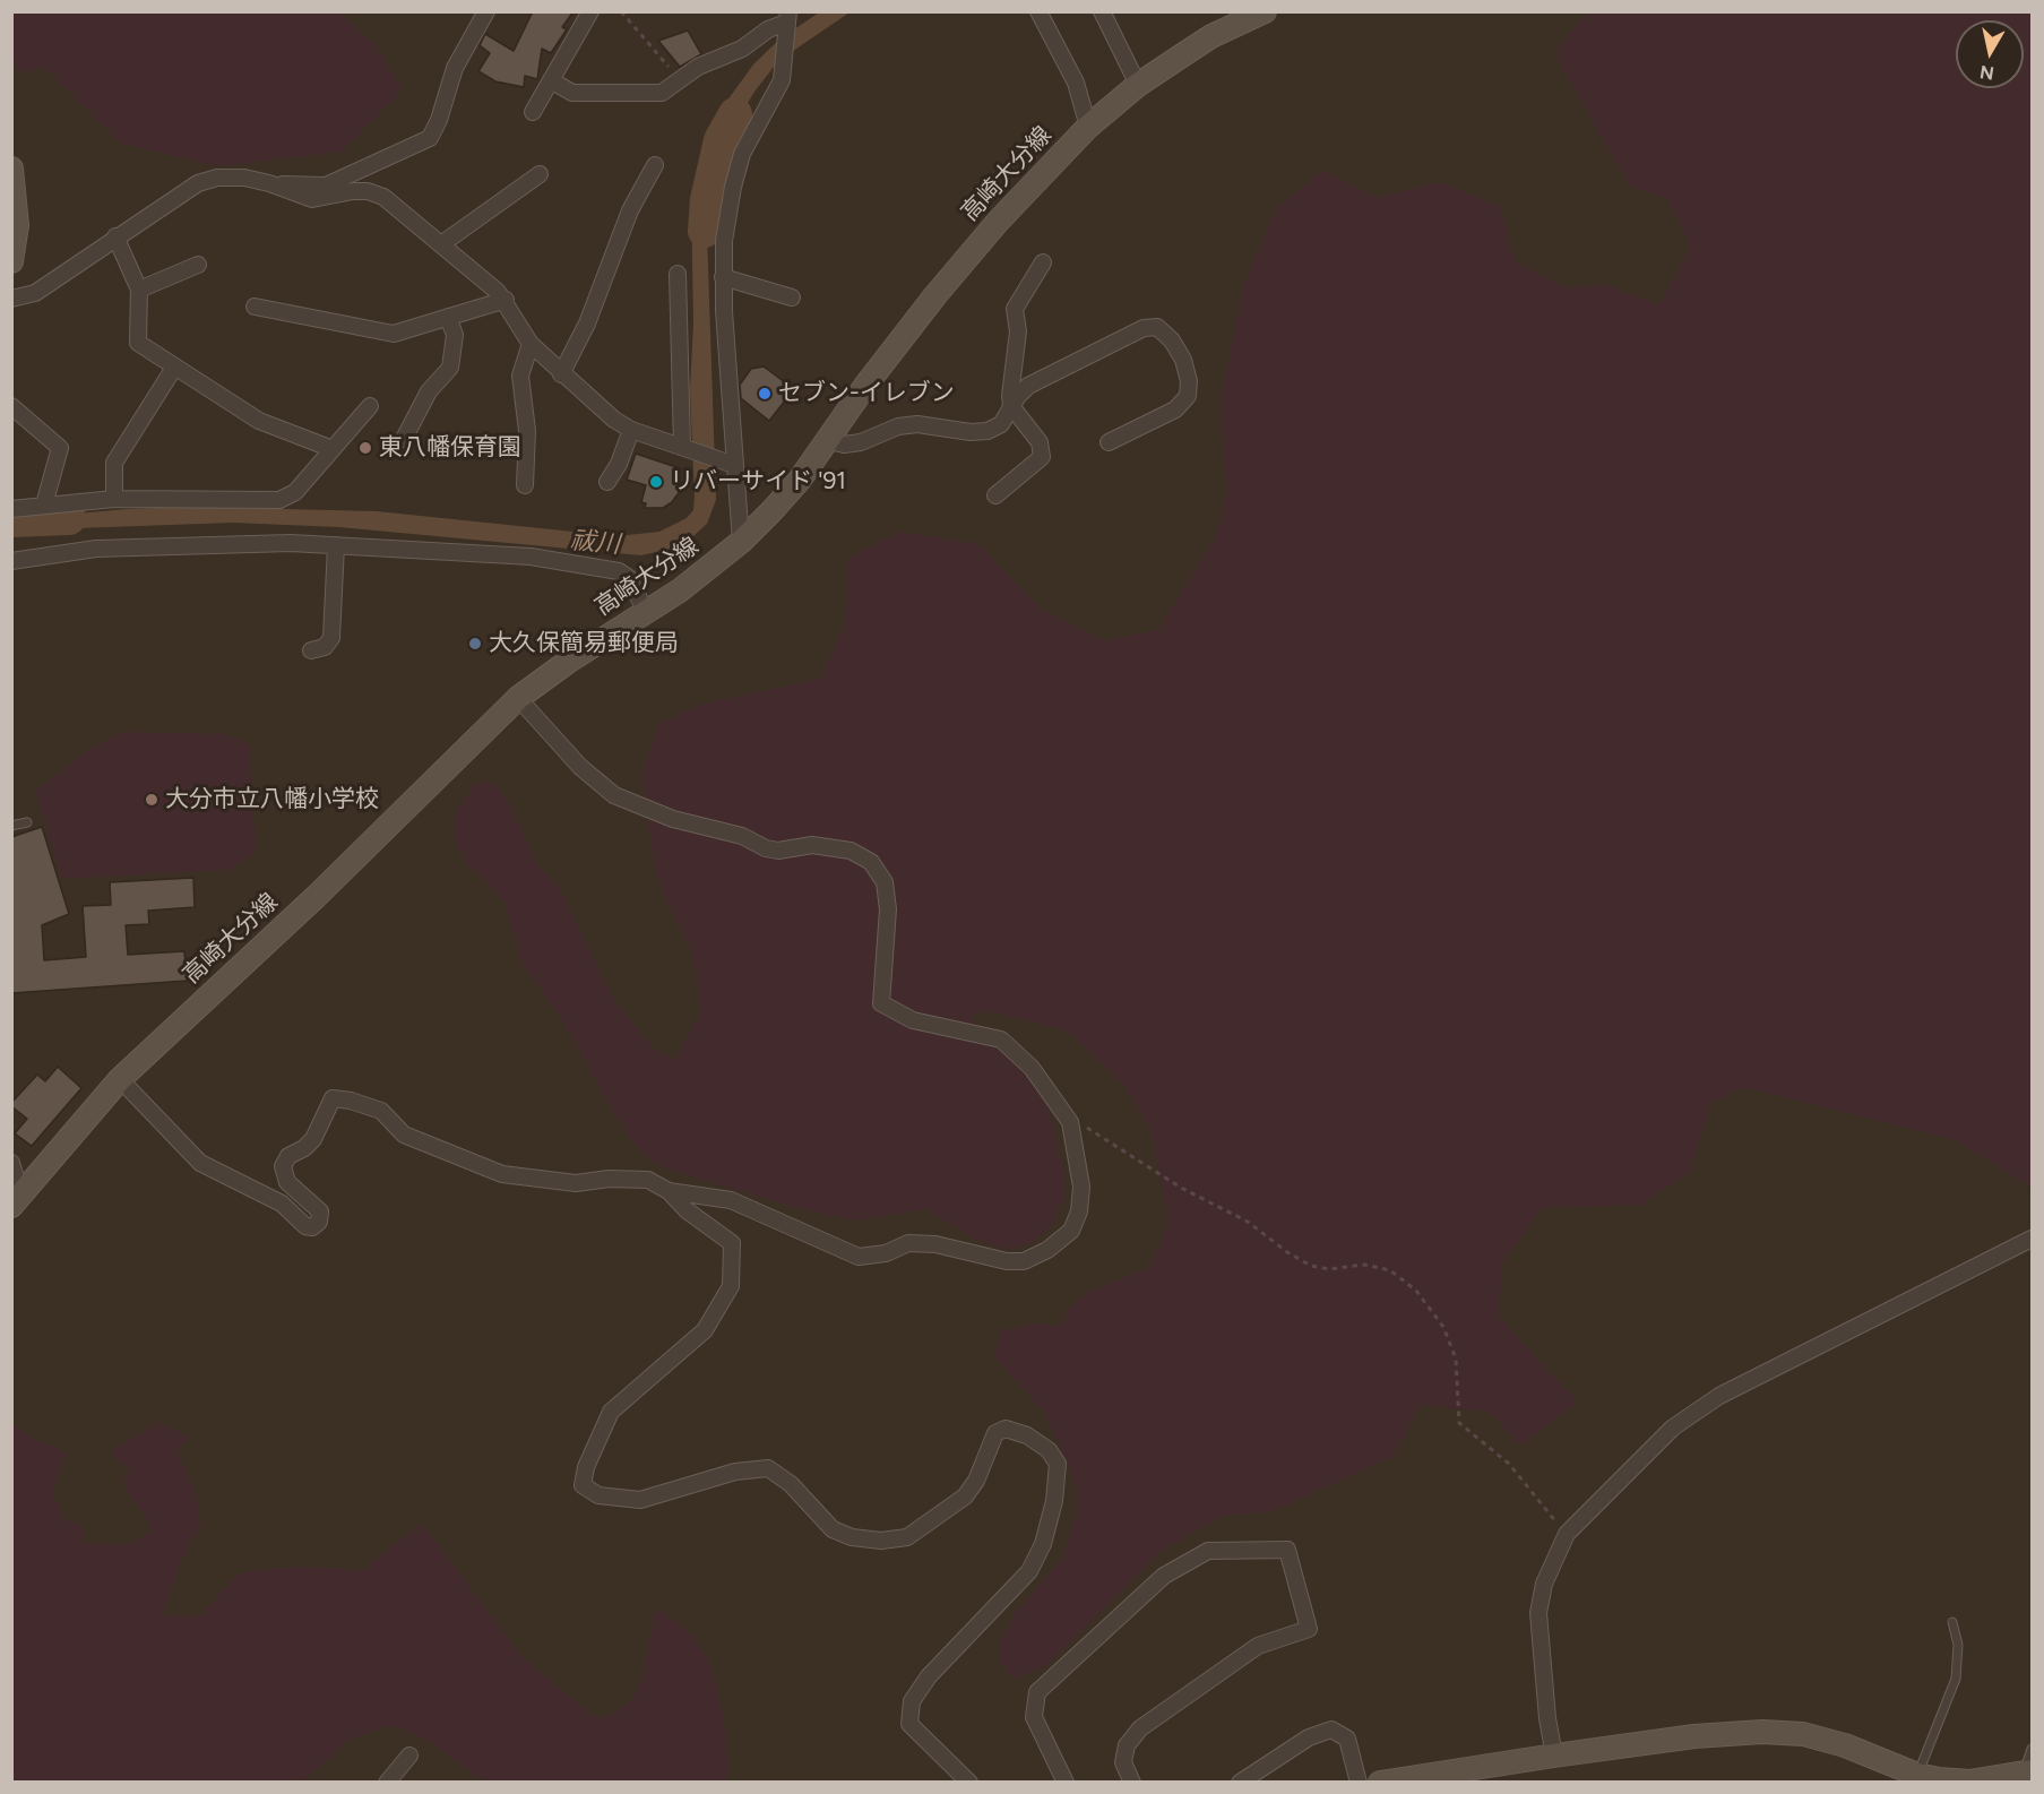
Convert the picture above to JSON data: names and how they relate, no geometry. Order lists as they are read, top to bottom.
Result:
{
  "streets": {
    "main road": ["高崎大分線"]
  },
  "water": ["祓川"],
  "places": [
    "セブン-イレブン",
    "東八幡保育園",
    "リバーサイド '91",
    "大久保簡易郵便局",
    "大分市立八幡小学校"
  ],
  "north": "bottom"
}
